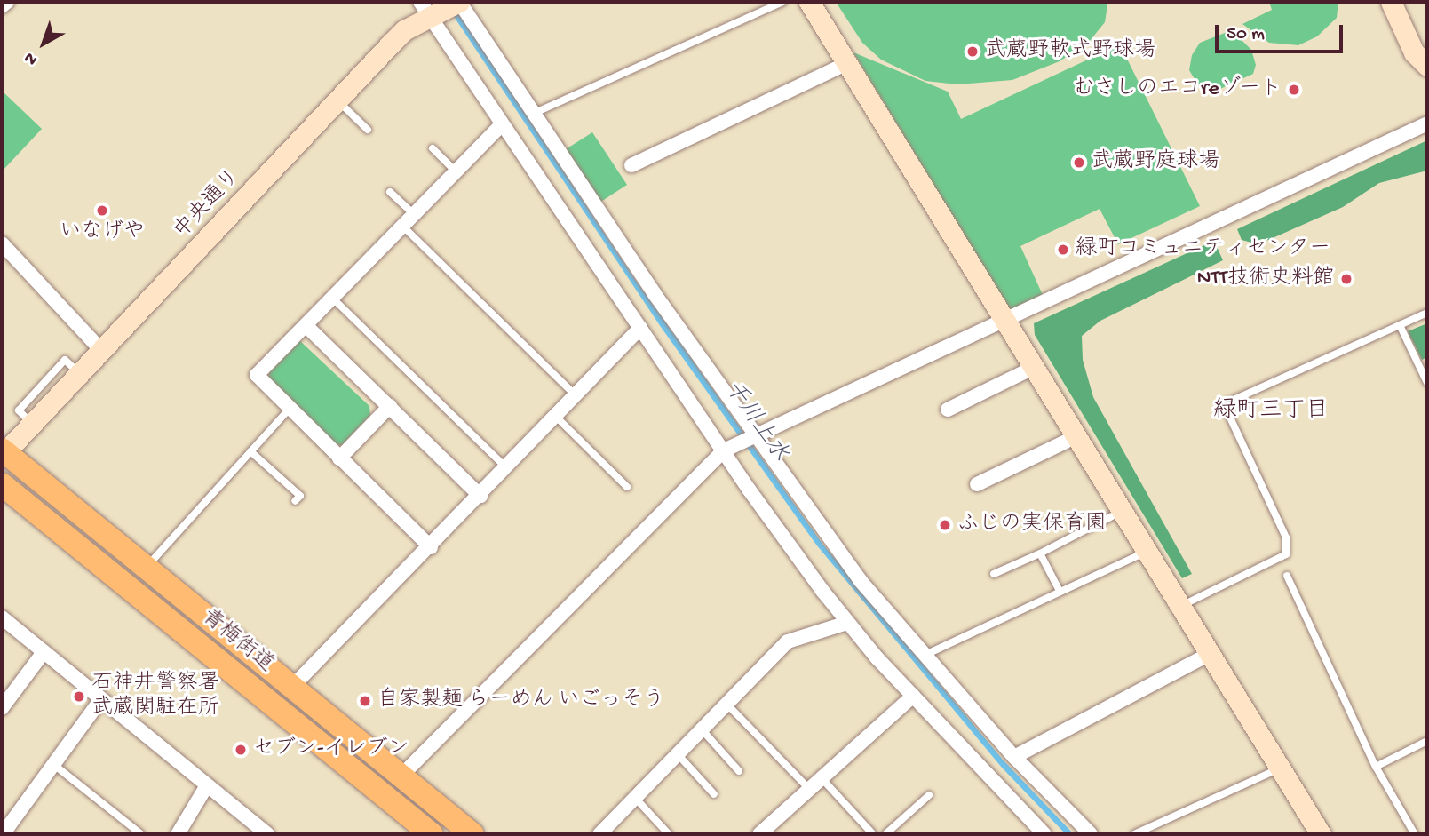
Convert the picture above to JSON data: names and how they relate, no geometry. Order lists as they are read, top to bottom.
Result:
{
  "streets": {
    "main road": ["青梅街道"],
    "street": ["中央通り"]
  },
  "crossings": [
    ["中央通り", "青梅街道"]
  ],
  "districts": ["緑町三丁目"],
  "water": ["千川上水"],
  "places": [
    "武蔵野軟式野球場",
    "むさしのエコreゾート",
    "武蔵野庭球場",
    "いなげや",
    "緑町コミュニティセンター",
    "NTT技術史料館",
    "ふじの実保育園",
    "石神井警察署 武蔵関駐在所",
    "自家製麺 らーめん いごっそう",
    "セブン-イレブン"
  ],
  "scale_bar": "50 m",
  "north": "bottom left"
}
